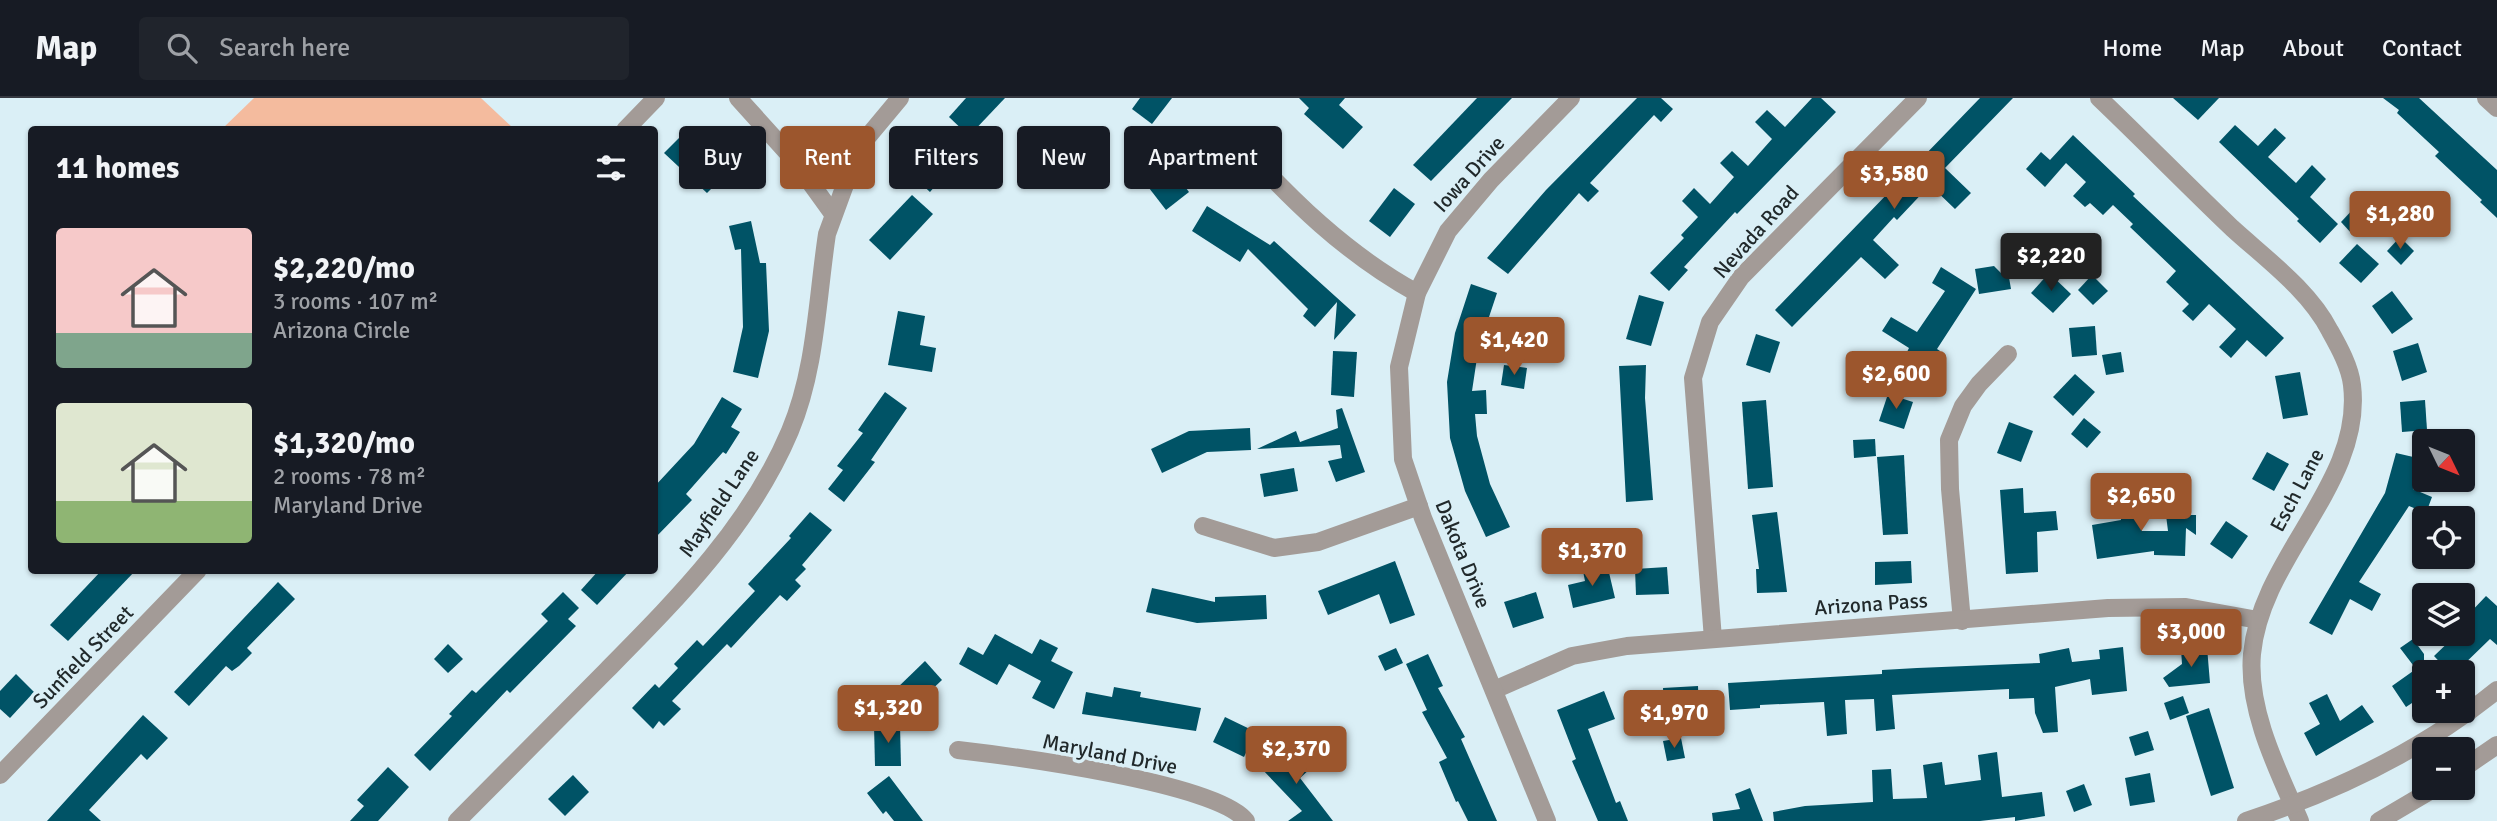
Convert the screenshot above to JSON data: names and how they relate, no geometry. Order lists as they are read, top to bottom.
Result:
{
  "streets": {
    "street": [
      "Iowa Drive",
      "Nevada Road",
      "Esch Lane",
      "Mayfield Lane",
      "Dakota Drive",
      "Arizona Pass",
      "Sunfield Street",
      "Maryland Drive"
    ]
  },
  "crossings": [
    ["Iowa Drive", "Dakota Drive"],
    ["Nevada Road", "Arizona Pass"],
    ["Esch Lane", "Arizona Pass"],
    ["Dakota Drive", "Arizona Pass"]
  ],
  "north": "bottom right",
  "page": {
    "header": "Map",
    "search": "Search here",
    "nav": [
      "Home",
      "Map",
      "About",
      "Contact"
    ],
    "chip": [
      "Buy",
      "Rent",
      "Filters",
      "New",
      "Apartment"
    ],
    "heading": "11 homes",
    "price": [
      "$3,580",
      "$1,280",
      "$2,220",
      "$1,420",
      "$2,600",
      "$2,650",
      "$1,370",
      "$3,000",
      "$1,320",
      "$1,970",
      "$2,370"
    ],
    "list": [
      {
        "name": "$2,220/mo",
        "note": "3 rooms · 107 m² · Arizona Circle"
      },
      {
        "name": "$1,320/mo",
        "note": "2 rooms · 78 m² · Maryland Drive"
      }
    ],
    "map_buttons": ["+", "−"]
  }
}
